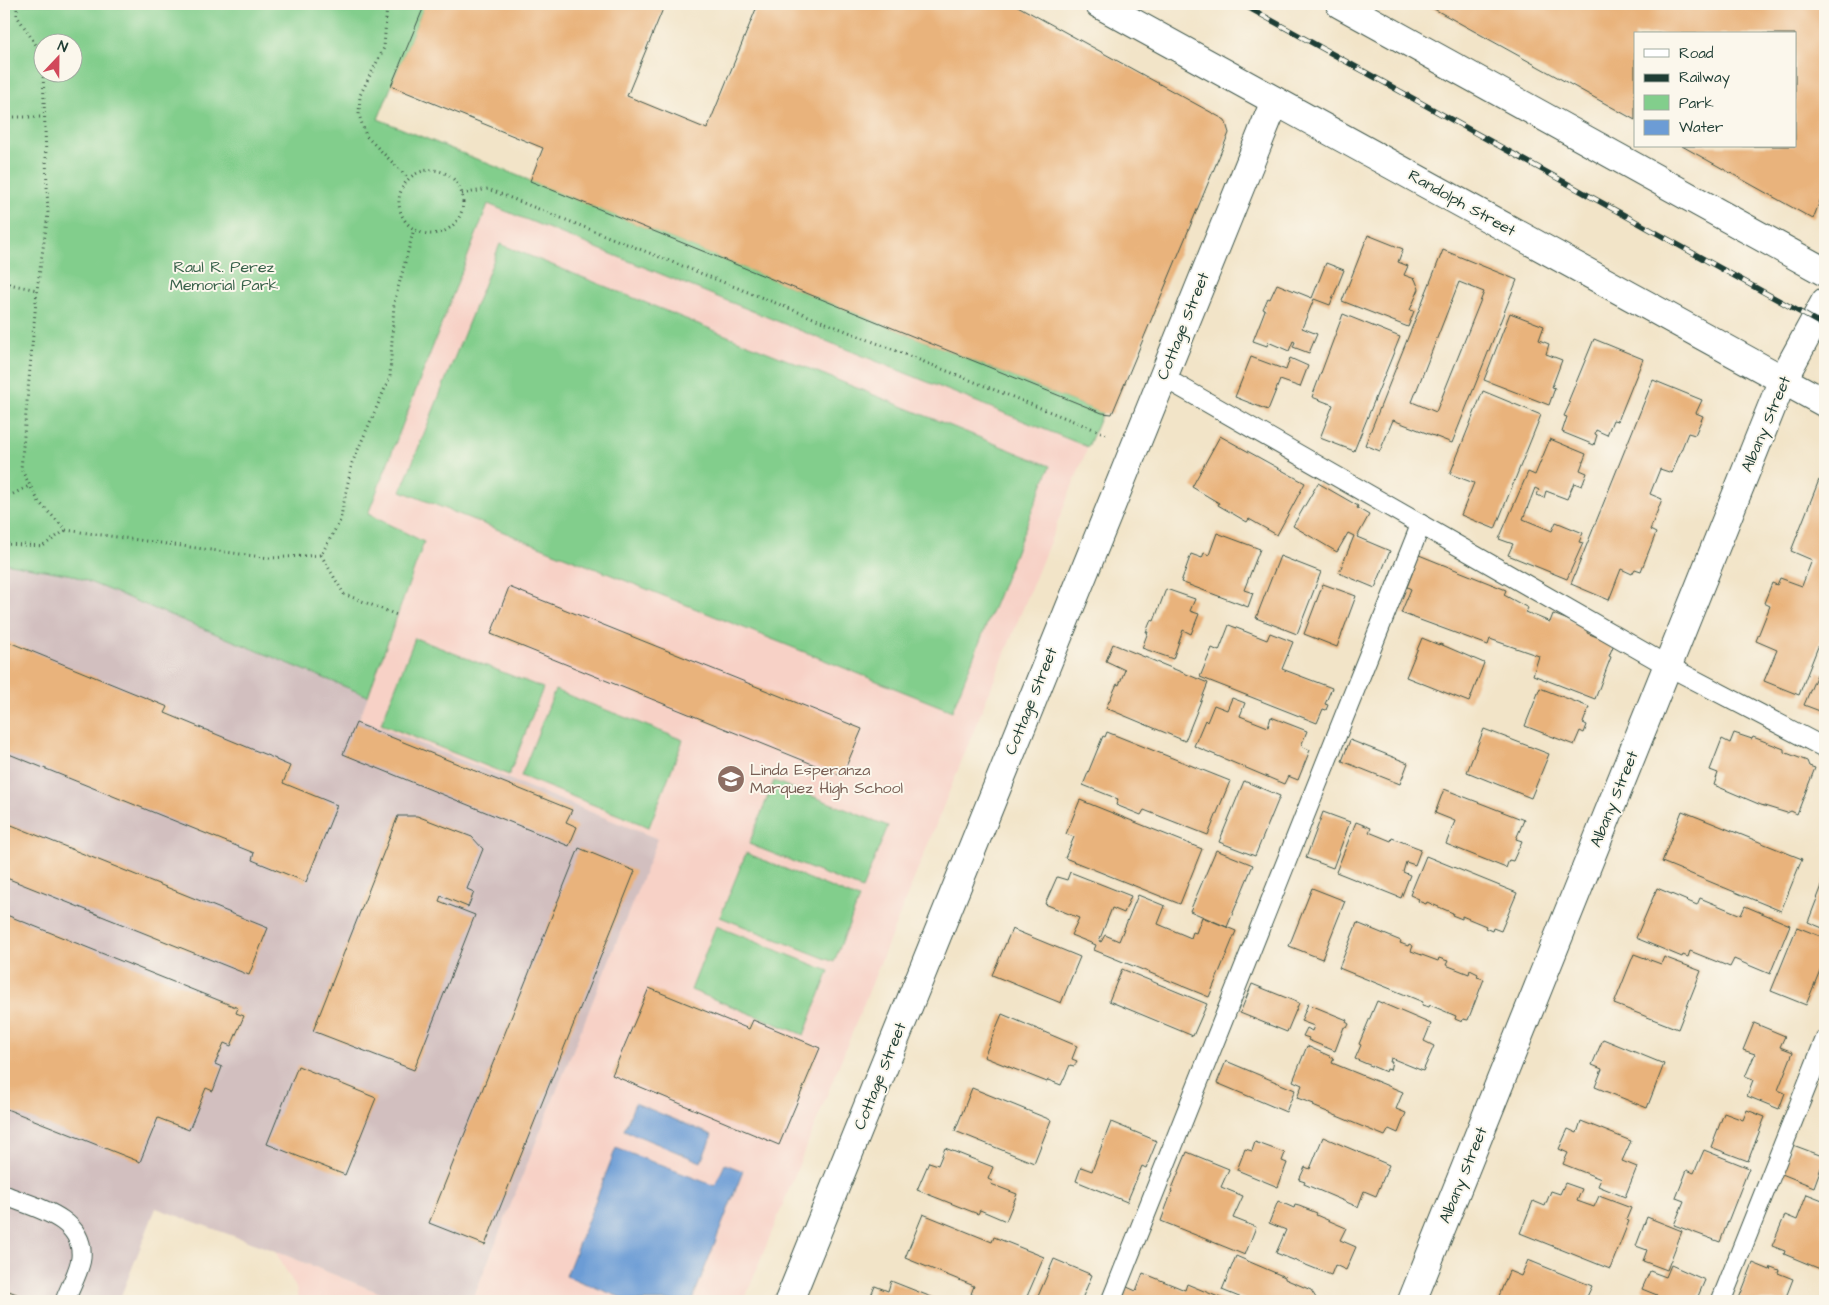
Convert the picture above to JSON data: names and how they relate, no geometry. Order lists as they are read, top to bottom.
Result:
{
  "streets": {
    "street": ["Randolph Street", "Cottage Street", "Albany Street"]
  },
  "crossings": [
    ["Randolph Street", "Cottage Street"],
    ["Randolph Street", "Albany Street"]
  ],
  "parks": ["Raul R. Perez Memorial Park"],
  "places": {
    "school or university": ["Linda Esperanza Marquez High School"]
  },
  "legend": [
    "Road",
    "Railway",
    "Park",
    "Water"
  ],
  "north": "top"
}
